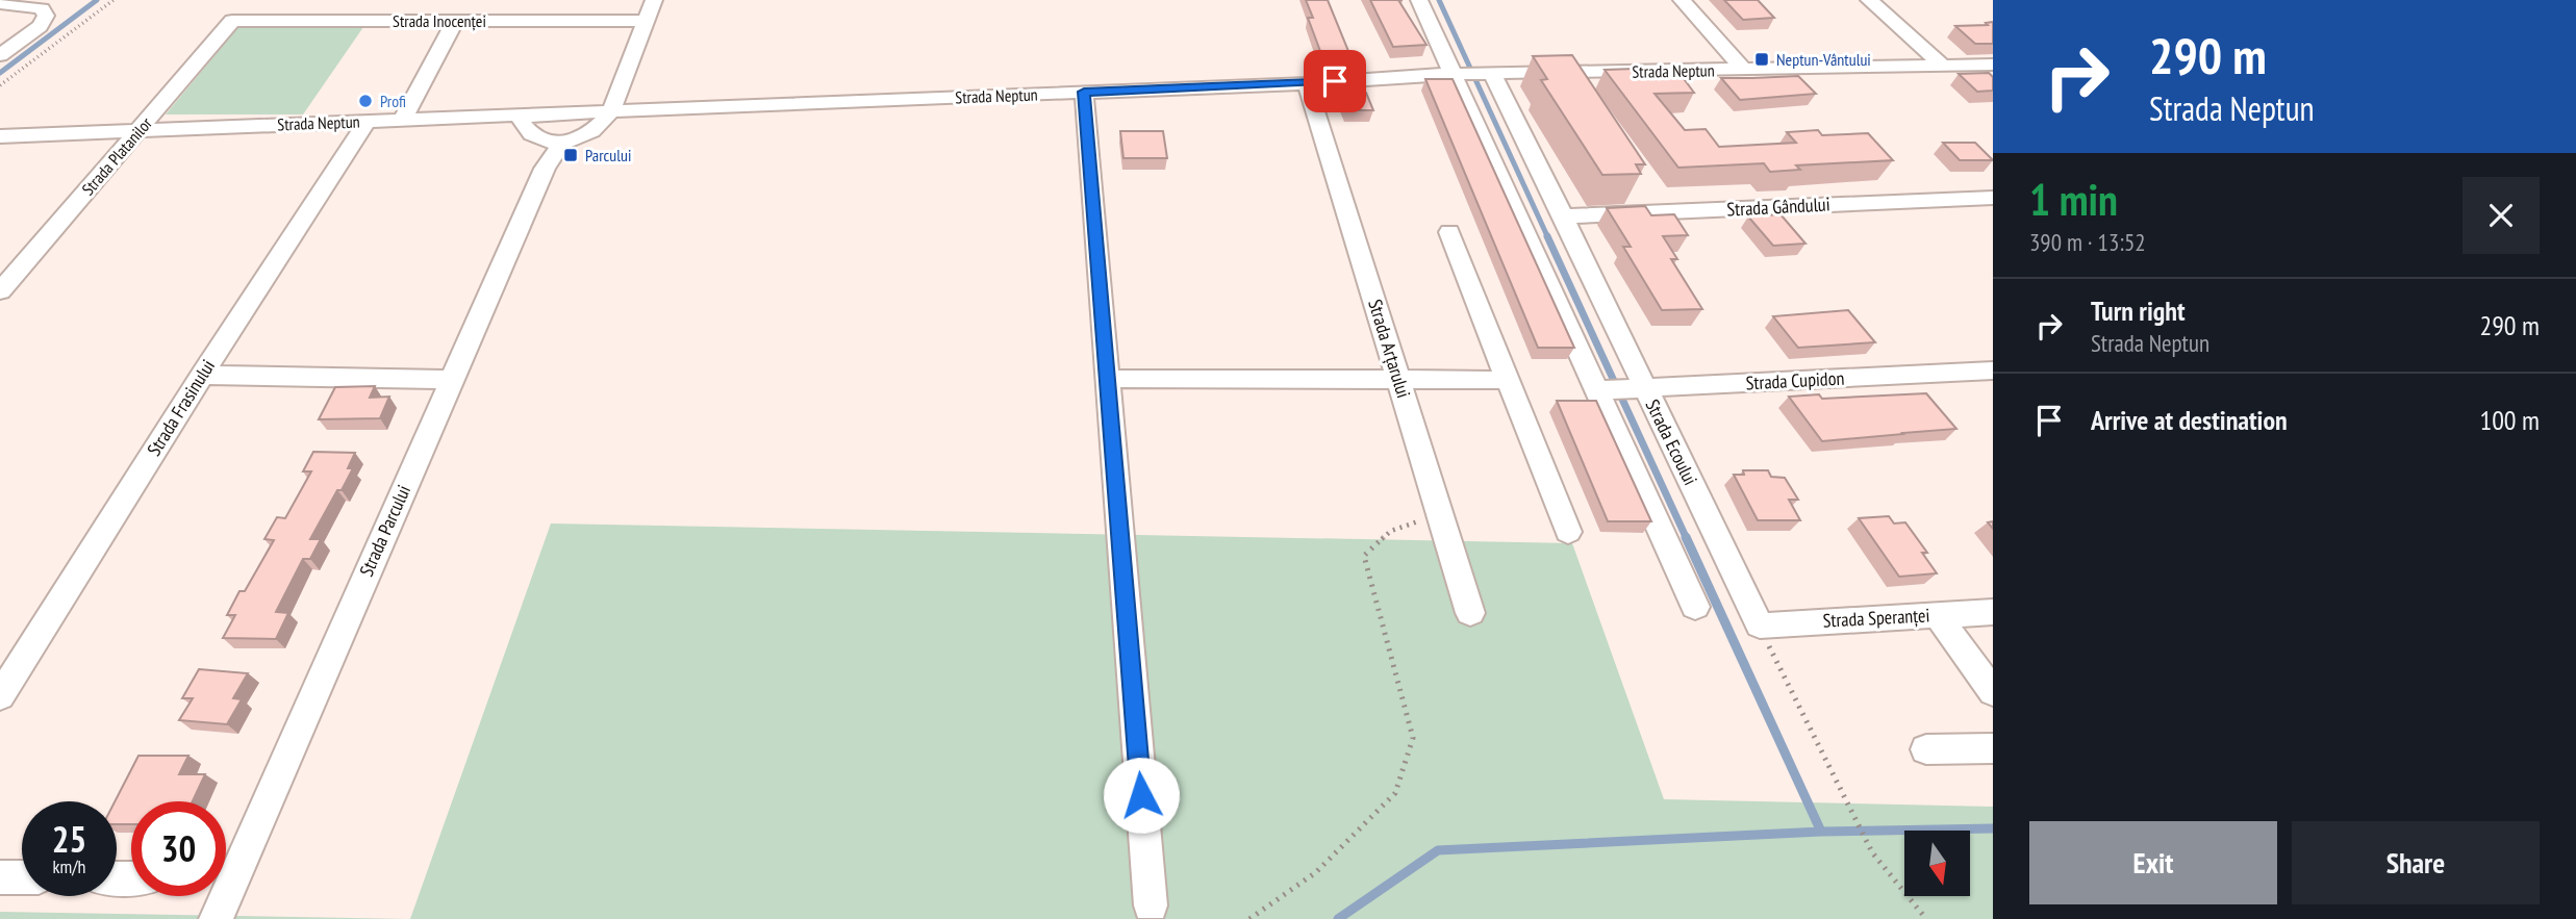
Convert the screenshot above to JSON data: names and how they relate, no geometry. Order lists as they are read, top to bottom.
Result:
{
  "streets": {
    "street": [
      "Strada Inocenței",
      "Strada Neptun",
      "Strada Platanilor",
      "Strada Gândului",
      "Strada Arțarului",
      "Strada Cupidon",
      "Strada Frasinului",
      "Strada Ecoului",
      "Strada Parcului",
      "Strada Speranței"
    ]
  },
  "crossings": [
    ["Strada Inocenței", "Strada Platanilor"],
    ["Strada Neptun", "Strada Platanilor"],
    ["Strada Neptun", "Strada Arțarului"],
    ["Strada Neptun", "Strada Frasinului"],
    ["Strada Neptun", "Strada Ecoului"],
    ["Strada Gândului", "Strada Ecoului"],
    ["Strada Cupidon", "Strada Ecoului"],
    ["Strada Ecoului", "Strada Speranței"]
  ],
  "places": {
    "transit": ["Neptun-Vântului", "Parcului"],
    "other": ["Profi"]
  },
  "north": "bottom",
  "page": {
    "turn": ["290 m", "Strada Neptun"],
    "heading": ["1 min", "390 m · 13:52"],
    "list": [
      {
        "name": "Turn right",
        "note": "Strada Neptun",
        "value": "290 m"
      },
      {
        "name": "Arrive at destination",
        "value": "100 m"
      }
    ],
    "speed": "25 km/h",
    "limit": "30",
    "buttons": ["Exit", "Share"]
  }
}
